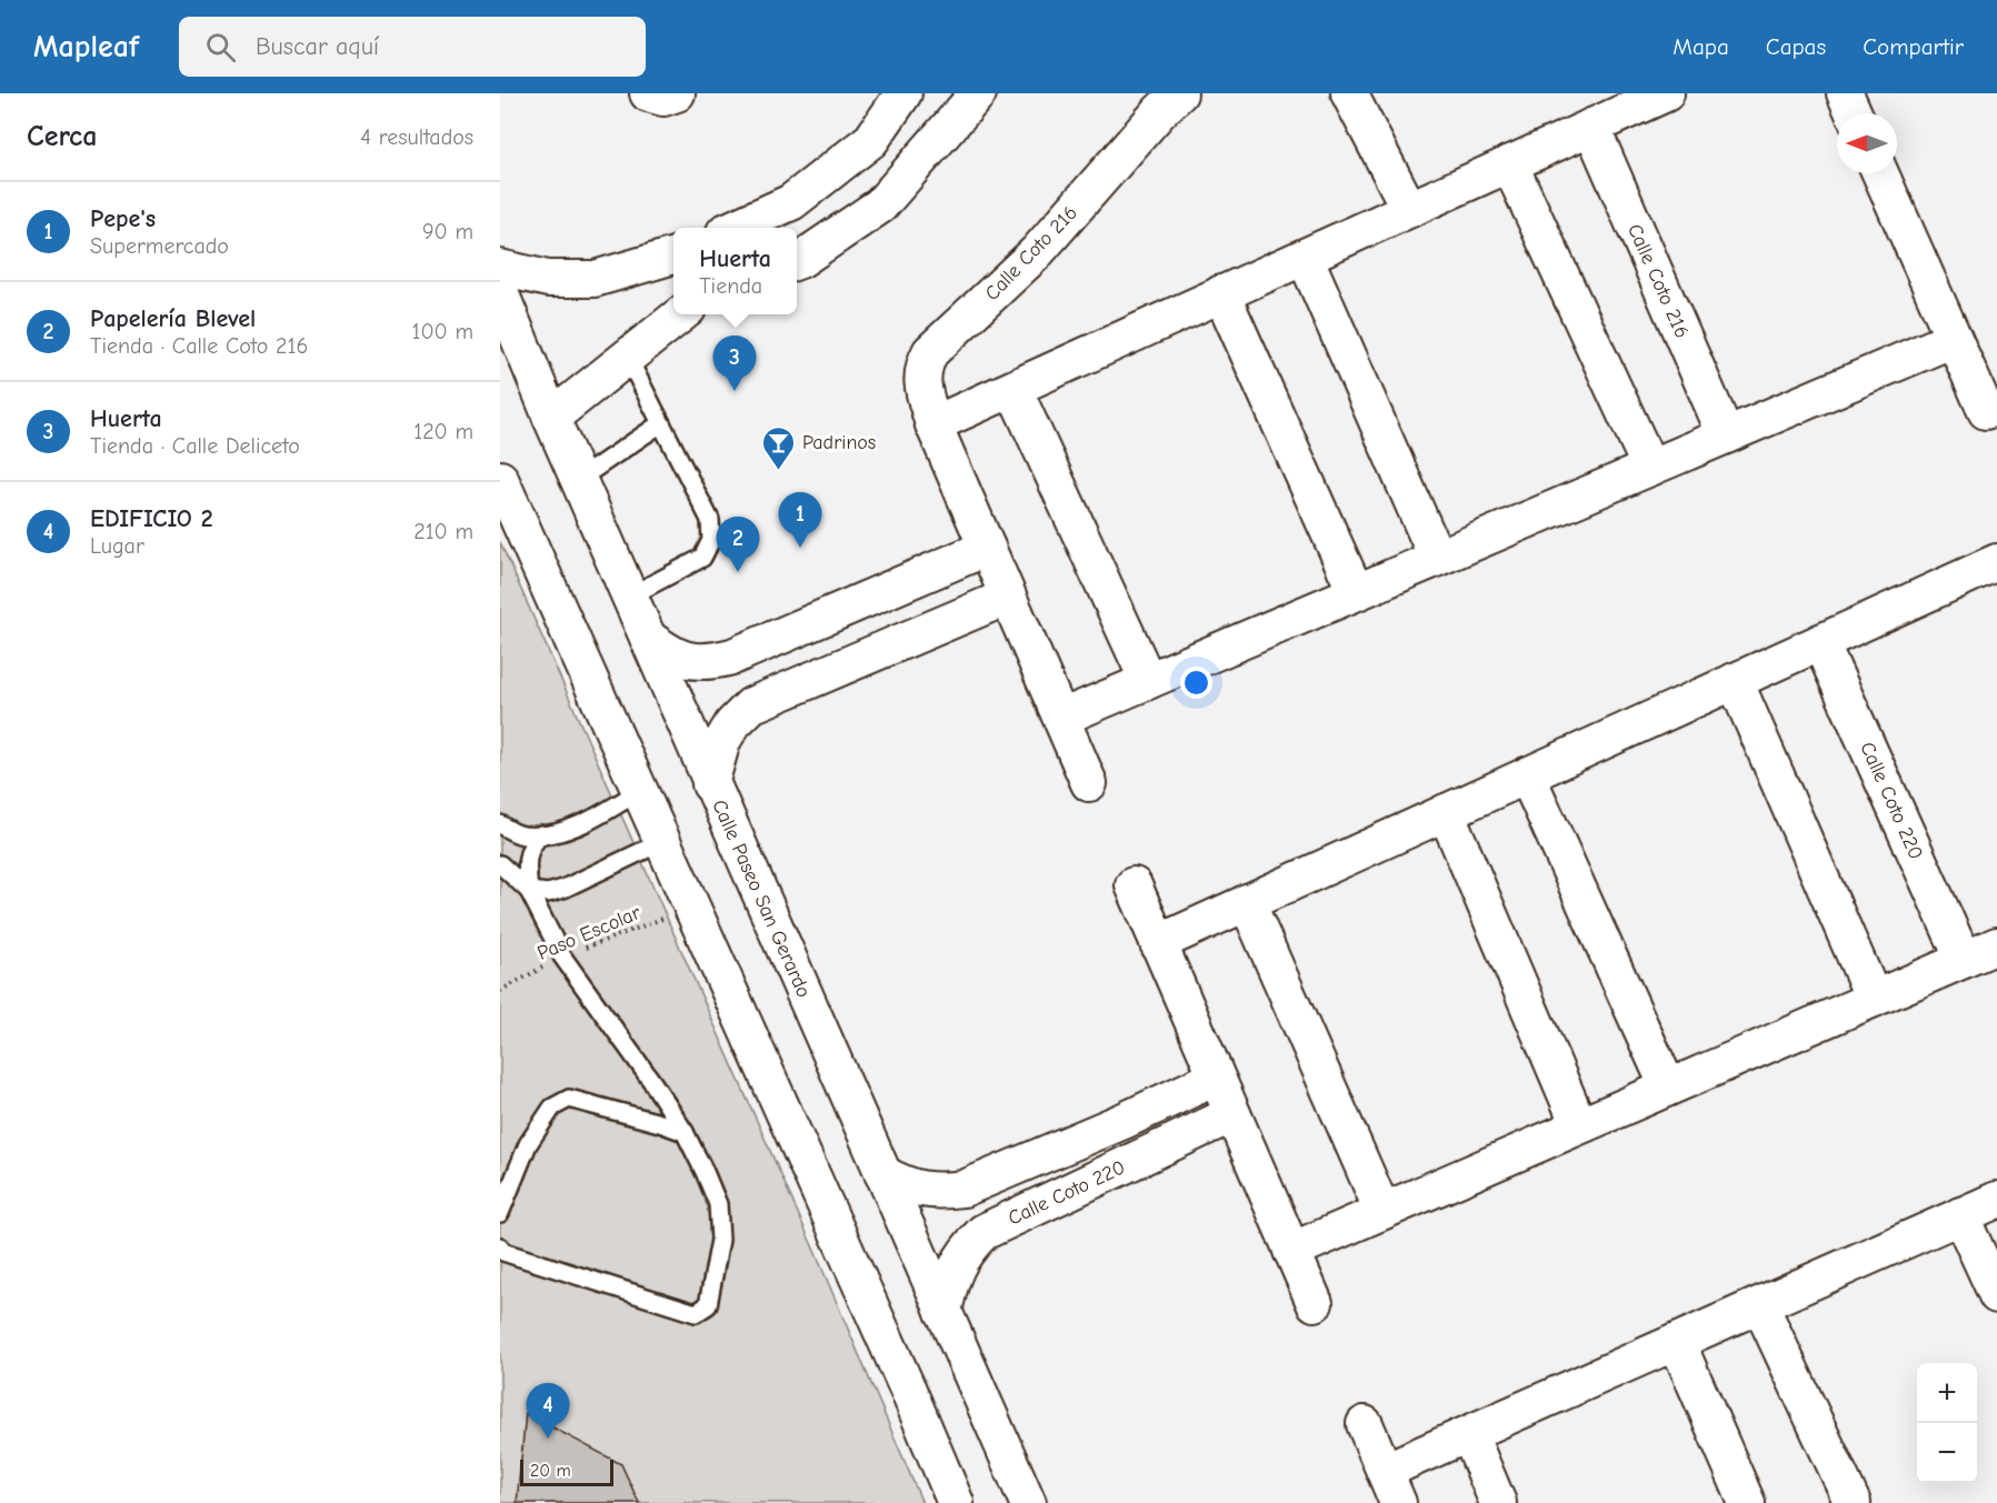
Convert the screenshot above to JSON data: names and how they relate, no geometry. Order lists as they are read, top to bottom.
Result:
{
  "streets": {
    "street": ["Calle Coto 216", "Calle Coto 220", "Calle Paseo San Gerardo"],
    "path": ["Paso Escolar"]
  },
  "crossings": [
    ["Calle Coto 220", "Calle Paseo San Gerardo"]
  ],
  "places": {
    "bar": ["Padrinos"]
  },
  "scale_bar": "20 m",
  "north": "left",
  "page": {
    "header": "Mapleaf",
    "search": "Buscar aquí",
    "nav": ["Mapa", "Capas", "Compartir"],
    "heading": ["Cerca", "4 resultados"],
    "list": [
      {
        "mark": "1",
        "name": "Pepe's",
        "note": "Supermercado",
        "value": "90 m"
      },
      {
        "mark": "2",
        "name": "Papelería Blevel",
        "note": "Tienda · Calle Coto 216",
        "value": "100 m"
      },
      {
        "mark": "3",
        "name": "Huerta",
        "note": "Tienda · Calle Deliceto",
        "value": "120 m"
      },
      {
        "mark": "4",
        "name": "EDIFICIO 2",
        "note": "Lugar",
        "value": "210 m"
      }
    ],
    "popup": ["Huerta", "Tienda"],
    "pins": [
      "3",
      "1",
      "2",
      "4"
    ],
    "map_buttons": ["+", "−"],
    "scale": "20 m"
  }
}
